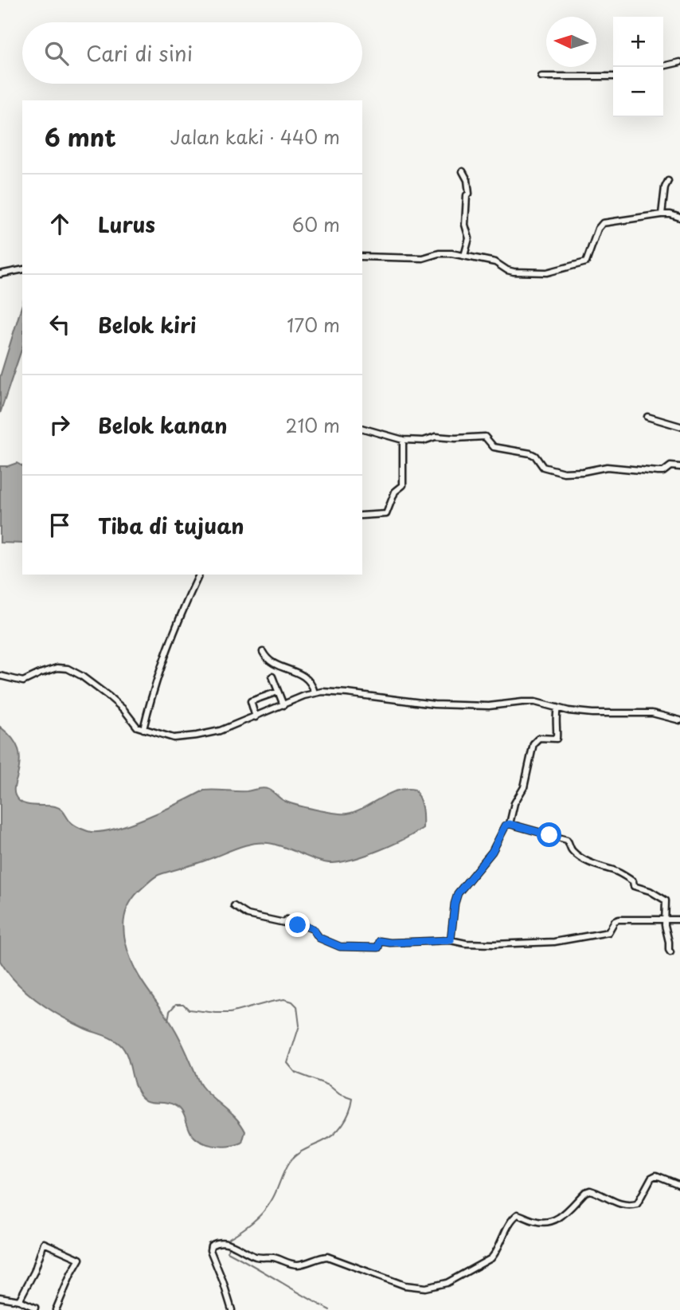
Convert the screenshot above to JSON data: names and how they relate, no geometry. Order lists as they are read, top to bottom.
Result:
{
  "north": "left",
  "page": {
    "map_buttons": ["+", "−"],
    "search": "Cari di sini",
    "heading": ["6 mnt", "Jalan kaki · 440 m"],
    "list": [
      ["Lurus", "60 m"],
      ["Belok kiri", "170 m"],
      ["Belok kanan", "210 m"],
      "Tiba di tujuan"
    ]
  }
}
